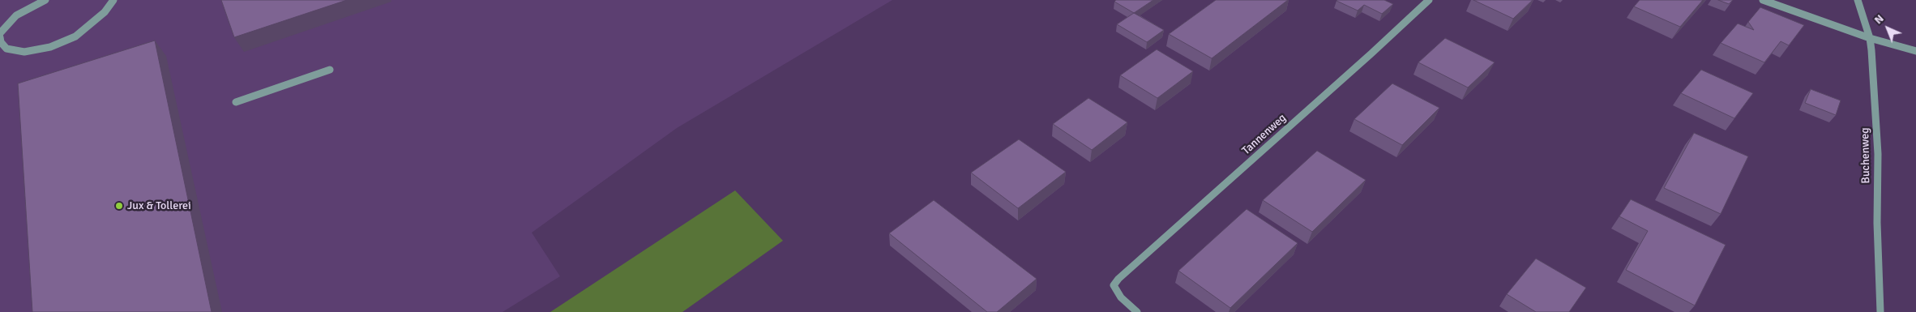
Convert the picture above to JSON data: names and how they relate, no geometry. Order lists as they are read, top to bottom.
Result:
{
  "streets": {
    "street": ["Tannenweg", "Buchenweg"]
  },
  "places": ["Jux & Tollerei"],
  "north": "top left"
}
